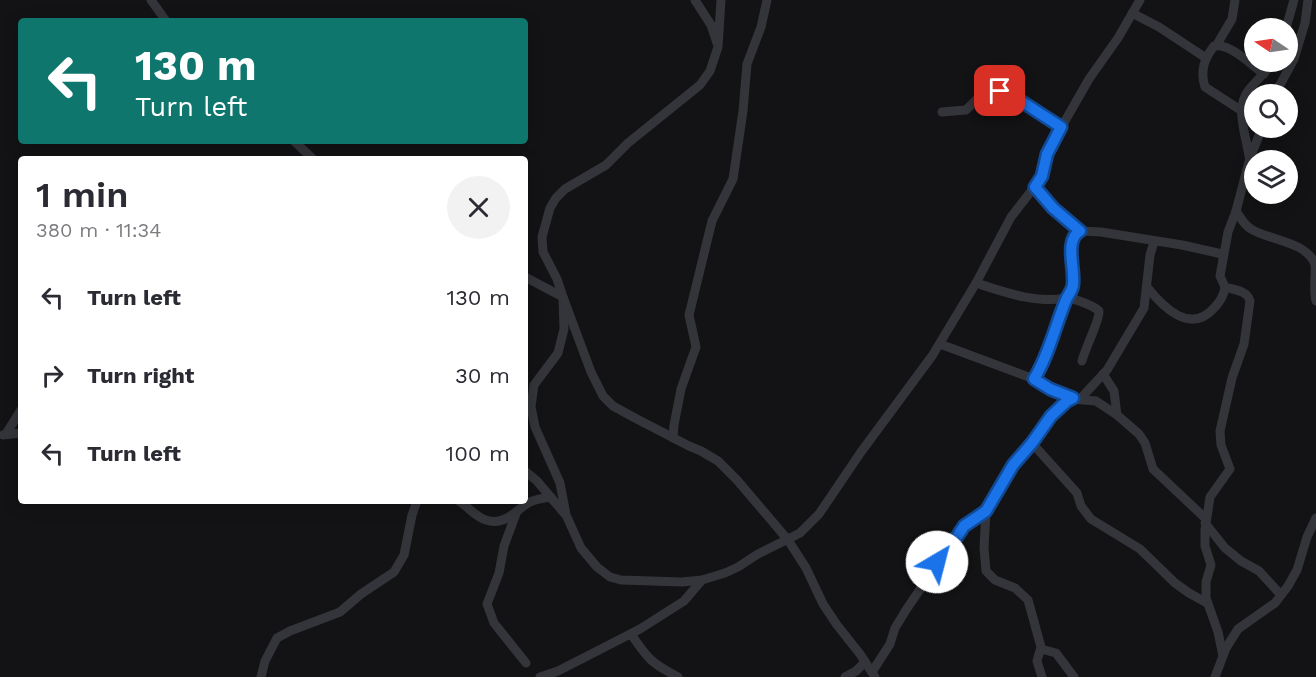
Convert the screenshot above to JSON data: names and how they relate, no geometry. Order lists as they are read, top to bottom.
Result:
{
  "north": "left",
  "page": {
    "turn": ["130 m", "Turn left"],
    "heading": ["1 min", "380 m · 11:34"],
    "list": [
      {
        "name": "Turn left",
        "value": "130 m"
      },
      {
        "name": "Turn right",
        "value": "30 m"
      },
      {
        "name": "Turn left",
        "value": "100 m"
      }
    ]
  }
}
